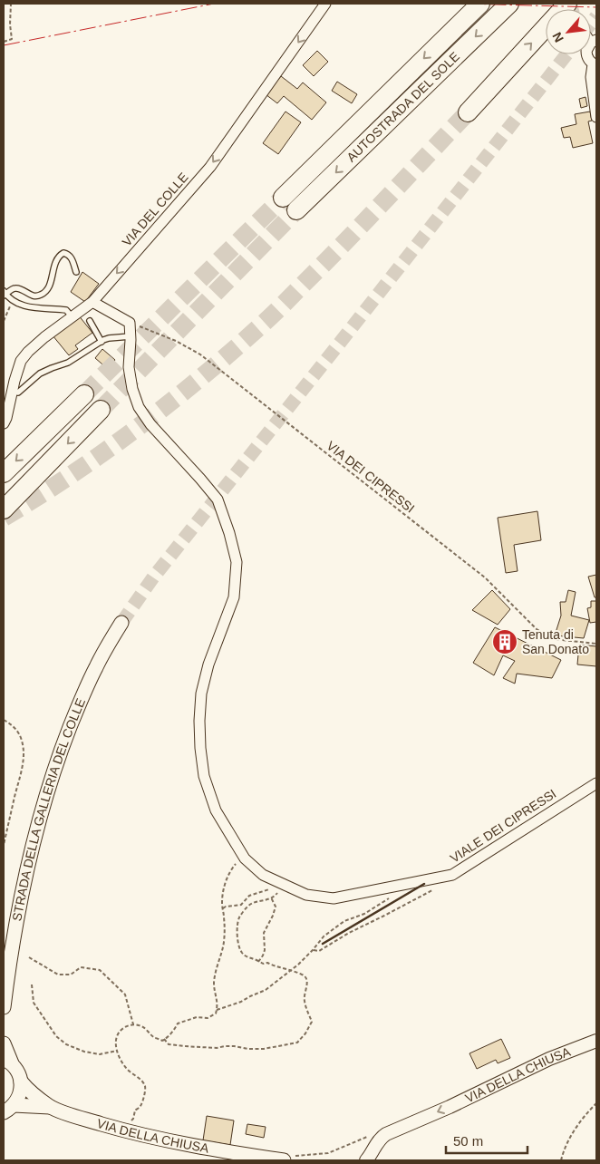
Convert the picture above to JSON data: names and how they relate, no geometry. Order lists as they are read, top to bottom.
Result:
{
  "streets": {
    "highway": ["AUTOSTRADA DEL SOLE"],
    "main road": ["STRADA DELLA GALLERIA DEL COLLE", "VIA DELLA CHIUSA"],
    "street": ["VIA DEL COLLE", "VIALE DEI CIPRESSI"],
    "path": ["VIA DEI CIPRESSI"]
  },
  "crossings": [
    ["VIA DEI CIPRESSI", "VIALE DEI CIPRESSI"]
  ],
  "one_way": ["AUTOSTRADA DEL SOLE", "VIA DEL COLLE"],
  "places": {
    "building": ["Tenuta di San Donato"]
  },
  "scale_bar": "50 m",
  "north": "bottom left"
}
